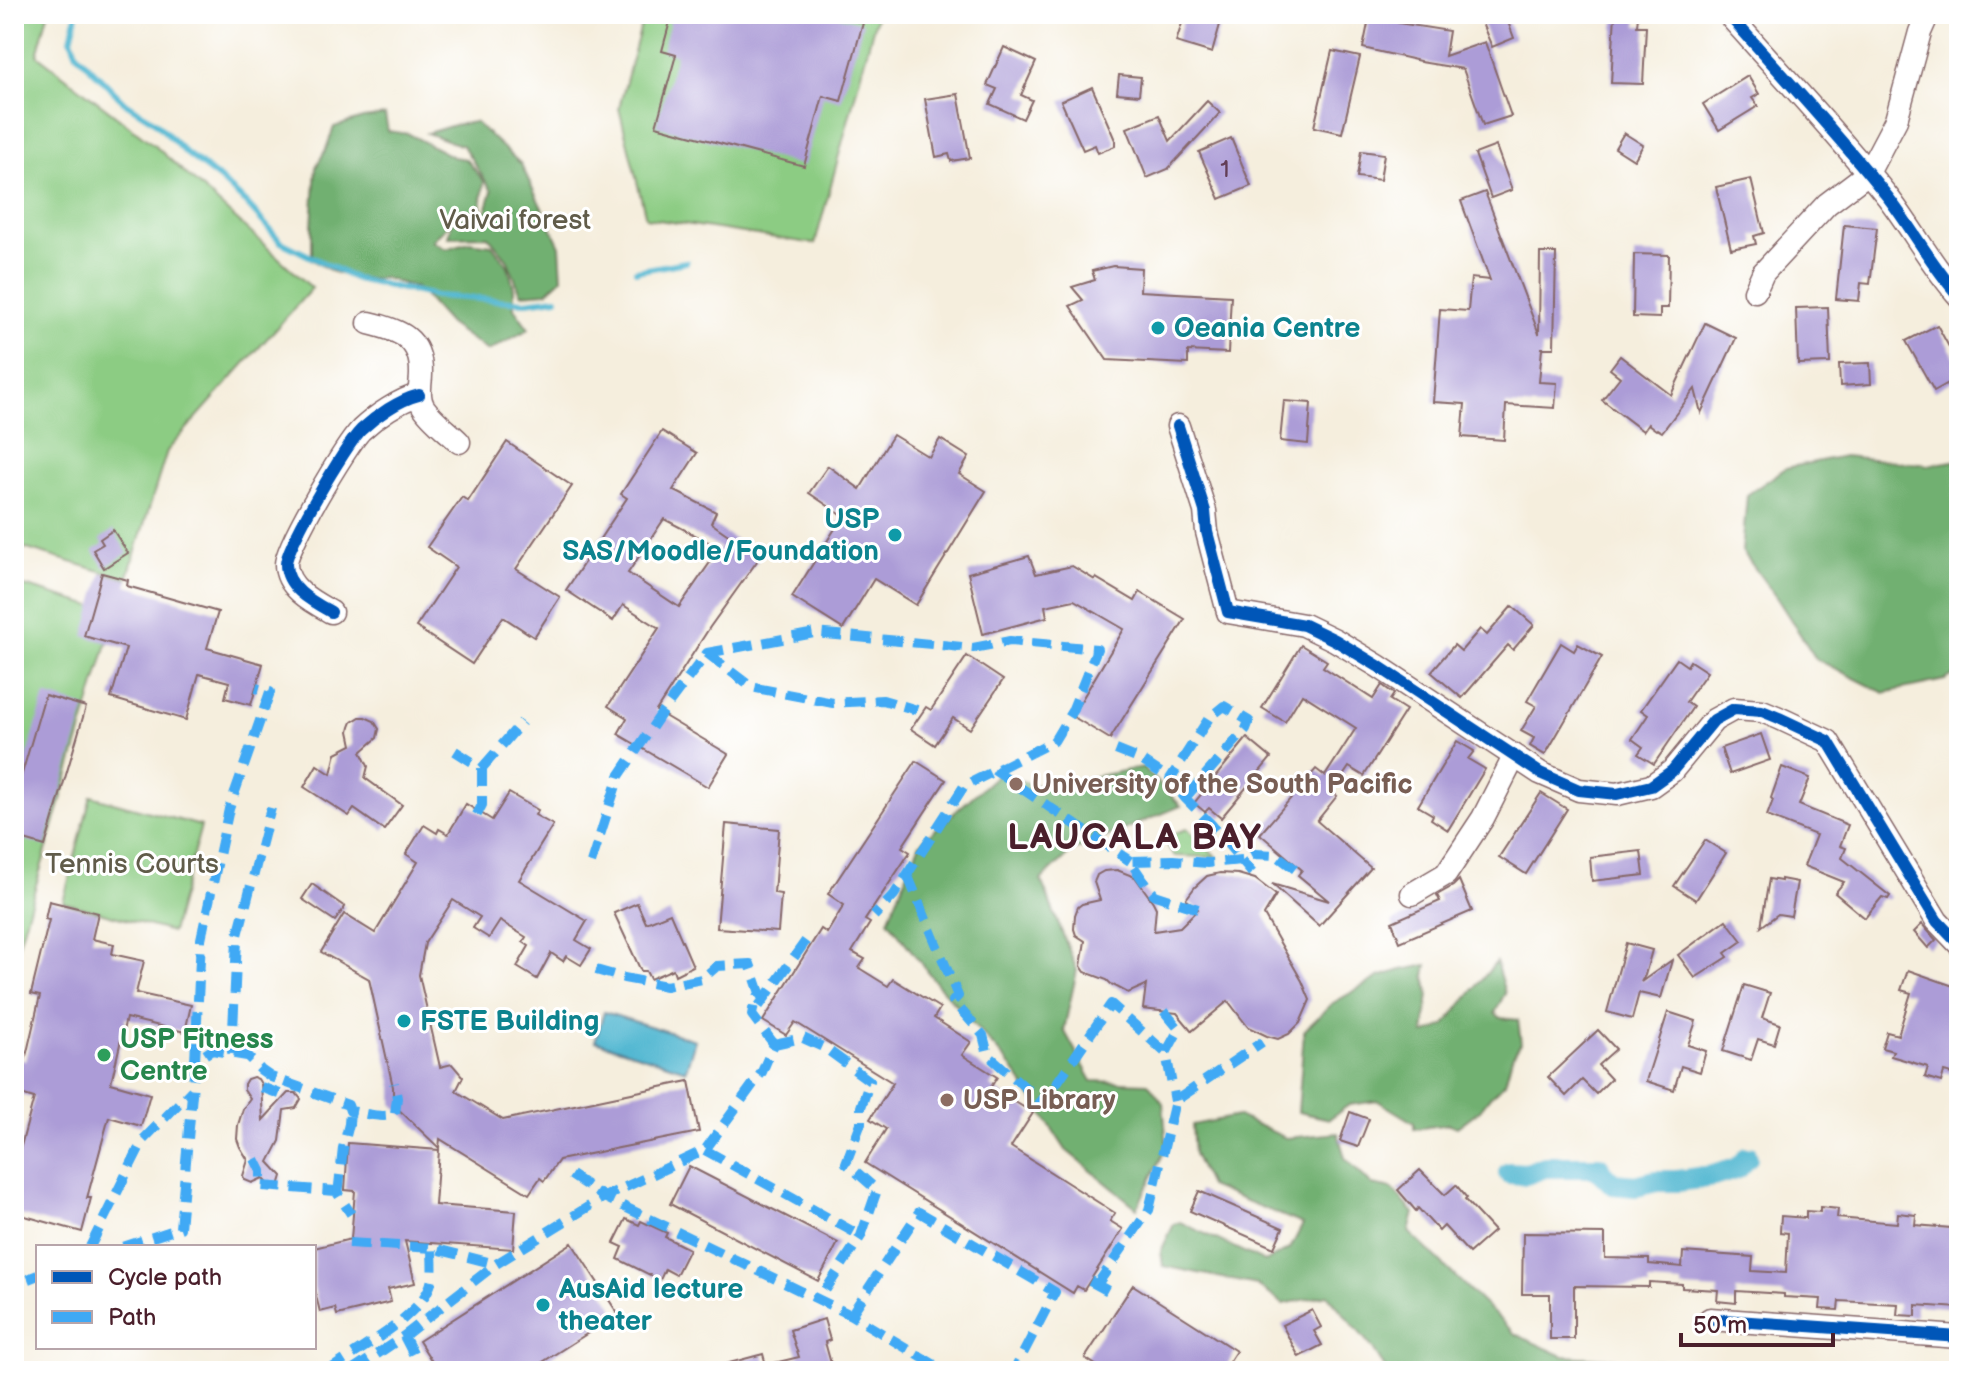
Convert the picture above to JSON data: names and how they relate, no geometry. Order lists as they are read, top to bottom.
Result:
{
  "districts": ["LAUCALA BAY"],
  "parks": ["Vaivai forest", "Tennis Courts"],
  "places": [
    "Oeania Centre",
    "USP SAS/Moodle/Foundation",
    "University of the South Pacific",
    "FSTE Building",
    "USP Fitness Centre",
    "USP Library",
    "AusAid lecture theater"
  ],
  "house_numbers": ["1"],
  "legend": ["Cycle path", "Path"],
  "scale_bar": "50 m"
}
